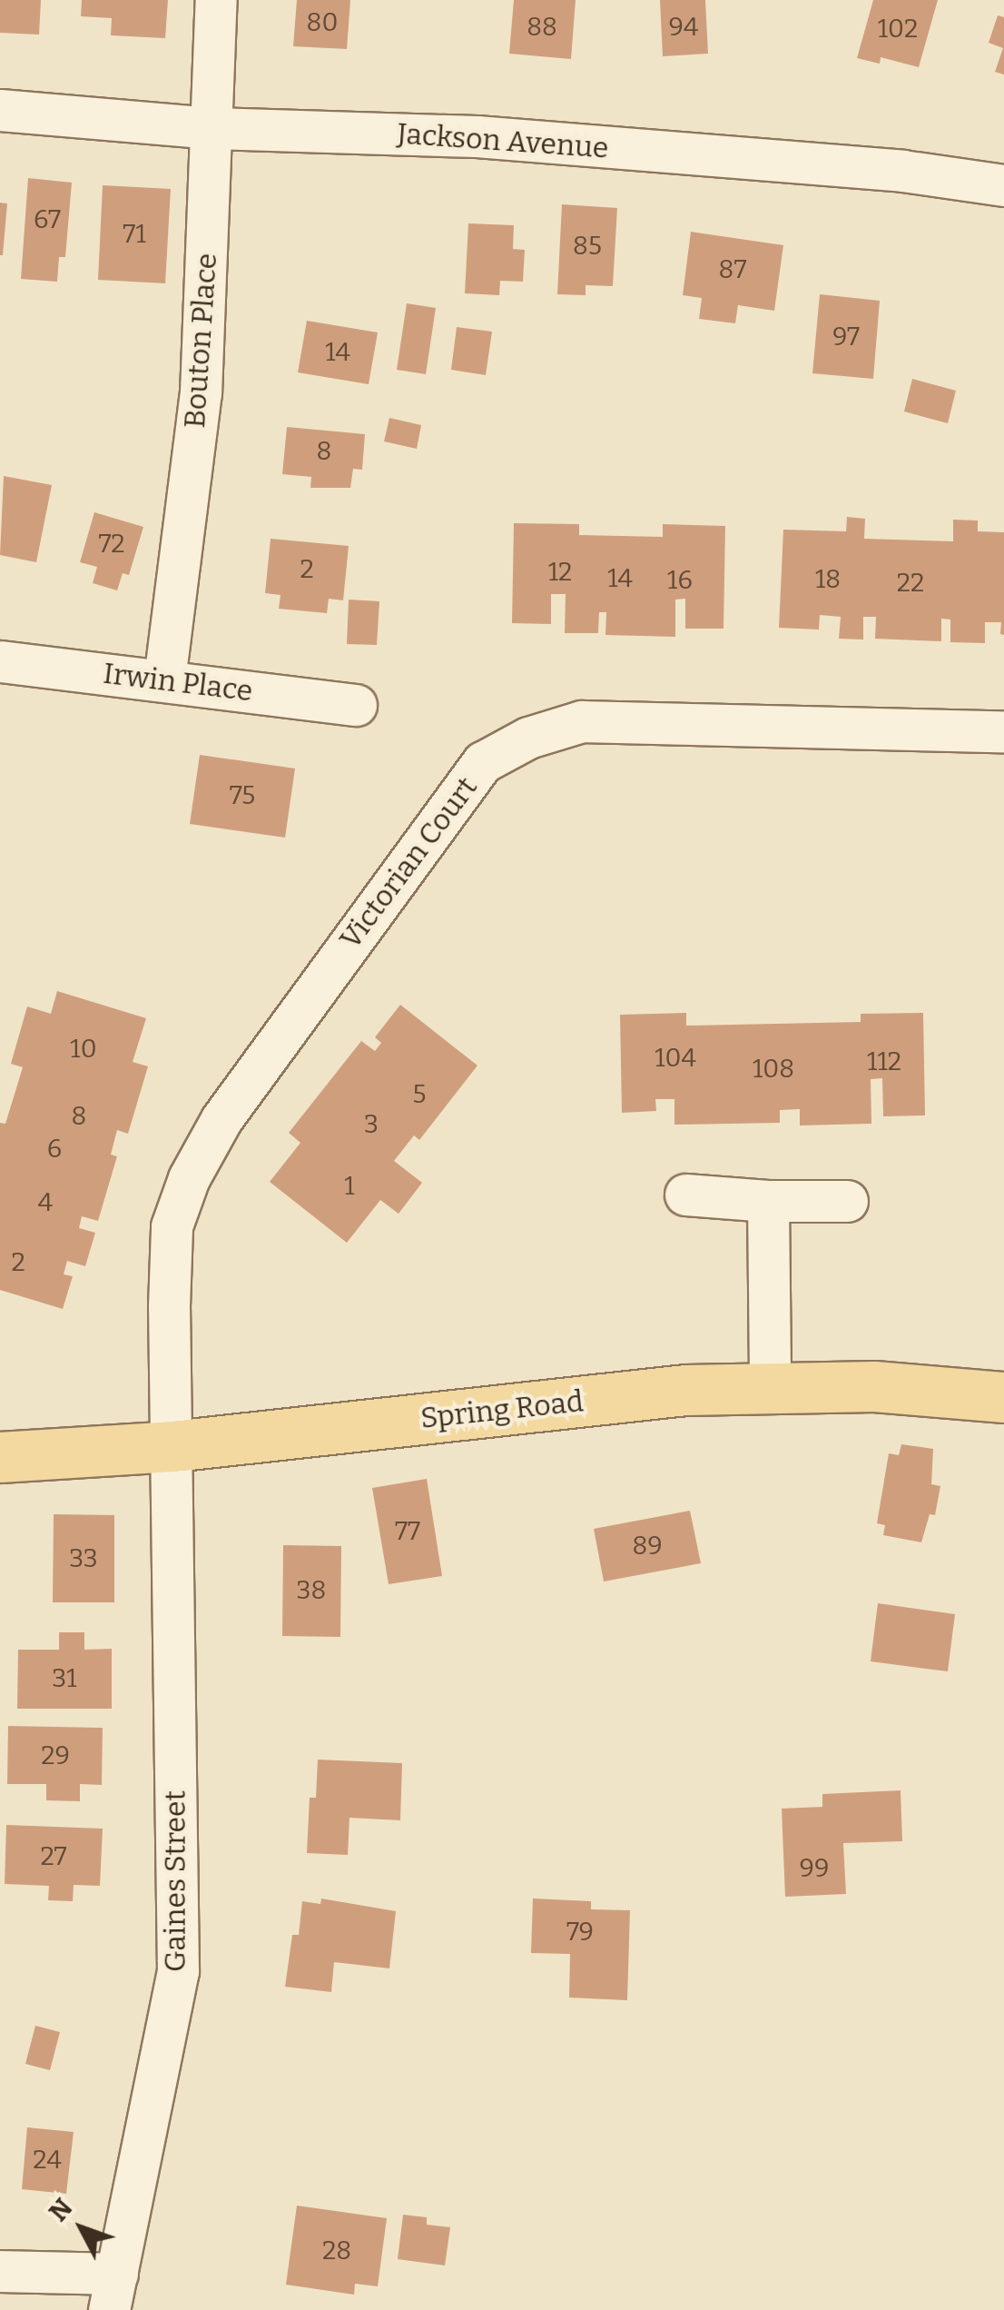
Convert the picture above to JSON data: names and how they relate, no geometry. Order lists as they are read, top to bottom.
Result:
{
  "streets": {
    "main road": ["Spring Road"],
    "street": [
      "Jackson Avenue",
      "Bouton Place",
      "Irwin Place",
      "Victorian Court",
      "Gaines Street"
    ]
  },
  "crossings": [
    ["Jackson Avenue", "Bouton Place"],
    ["Bouton Place", "Irwin Place"],
    ["Victorian Court", "Spring Road"],
    ["Victorian Court", "Gaines Street"],
    ["Spring Road", "Gaines Street"]
  ],
  "house_numbers": [
    "80",
    "88",
    "94",
    "102",
    "67",
    "71",
    "85",
    "87",
    "97",
    "14",
    "8",
    "72",
    "2",
    "12",
    "14",
    "18",
    "16",
    "22",
    "75",
    "10",
    "104",
    "112",
    "108",
    "5",
    "8",
    "3",
    "6",
    "1",
    "4",
    "2",
    "77",
    "89",
    "33",
    "38",
    "31",
    "29",
    "27",
    "99",
    "79",
    "24",
    "28"
  ],
  "north": "top left"
}
